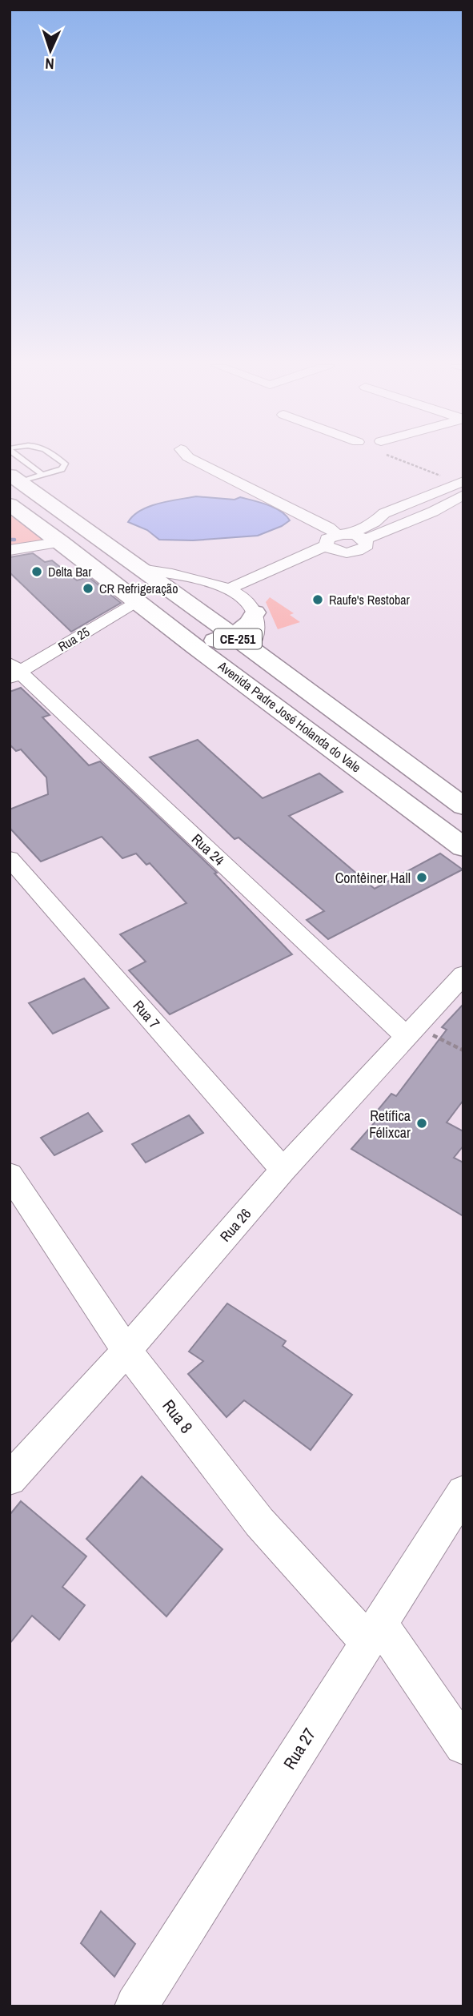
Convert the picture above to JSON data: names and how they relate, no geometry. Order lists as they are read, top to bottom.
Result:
{
  "streets": {
    "main road": ["CE-251", "Avenida Padre José Holanda do Vale"],
    "street": [
      "Rua 25",
      "Rua 24",
      "Rua 7",
      "Rua 26",
      "Rua 8",
      "Rua 27"
    ]
  },
  "crossings": [
    ["Rua 25", "Avenida Padre José Holanda do Vale"],
    ["Rua 25", "Rua 24"],
    ["Rua 24", "Rua 26"],
    ["Rua 7", "Rua 26"],
    ["Rua 26", "Rua 8"],
    ["Rua 8", "Rua 27"]
  ],
  "places": [
    "Delta Bar",
    "CR Refrigeração",
    "Raufe's Restobar",
    "Contêiner Hall",
    "Retífica Félixcar"
  ],
  "north": "bottom"
}
